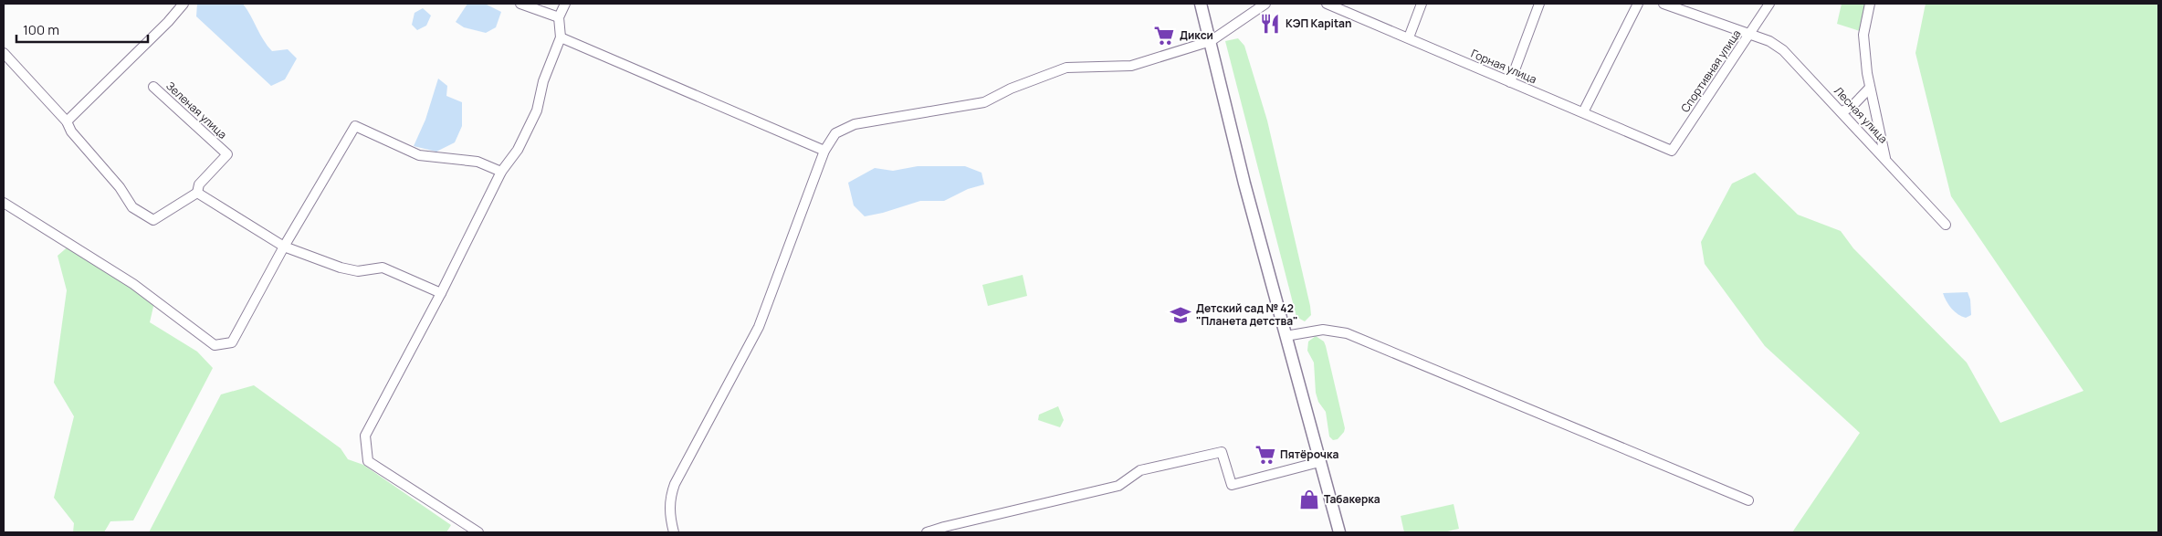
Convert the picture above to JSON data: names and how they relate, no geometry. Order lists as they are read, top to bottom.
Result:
{
  "streets": {
    "street": [
      "Горная улица",
      "Спортивная улица",
      "Зеленая улица",
      "Лесная улица"
    ]
  },
  "crossings": [
    ["Горная улица", "Спортивная улица"],
    ["Спортивная улица", "Лесная улица"]
  ],
  "places": {
    "restaurant": ["КЭП Kapitan"],
    "supermarket": ["Дикси", "Пятёрочка"],
    "school or university": ["Детский сад № 42 \"Планета детства\""],
    "shop": ["Табакерка"]
  },
  "scale_bar": "100 m"
}
